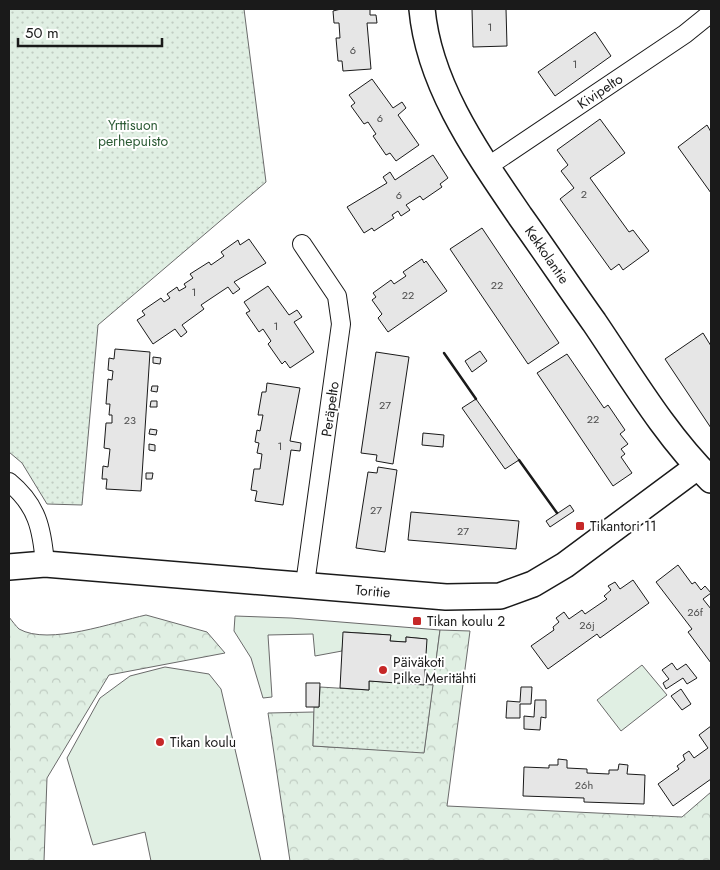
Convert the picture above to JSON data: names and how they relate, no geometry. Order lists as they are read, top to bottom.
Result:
{
  "streets": {
    "street": [
      "Kivipelto",
      "Kekkolantie",
      "Peräpelto",
      "Toritie"
    ]
  },
  "crossings": [
    ["Kivipelto", "Kekkolantie"],
    ["Kekkolantie", "Toritie"],
    ["Peräpelto", "Toritie"]
  ],
  "parks": ["Yrttisuon perhepuisto"],
  "places": {
    "transit": ["Tikantori 11", "Tikan koulu 2"],
    "other": ["Päiväkoti Pilke Meritähti", "Tikan koulu"]
  },
  "house_numbers": [
    "1",
    "6",
    "1",
    "6",
    "2",
    "6",
    "22",
    "1",
    "22",
    "1",
    "27",
    "22",
    "23",
    "1",
    "27",
    "27",
    "26f",
    "26j",
    "26h"
  ],
  "scale_bar": "50 m"
}
